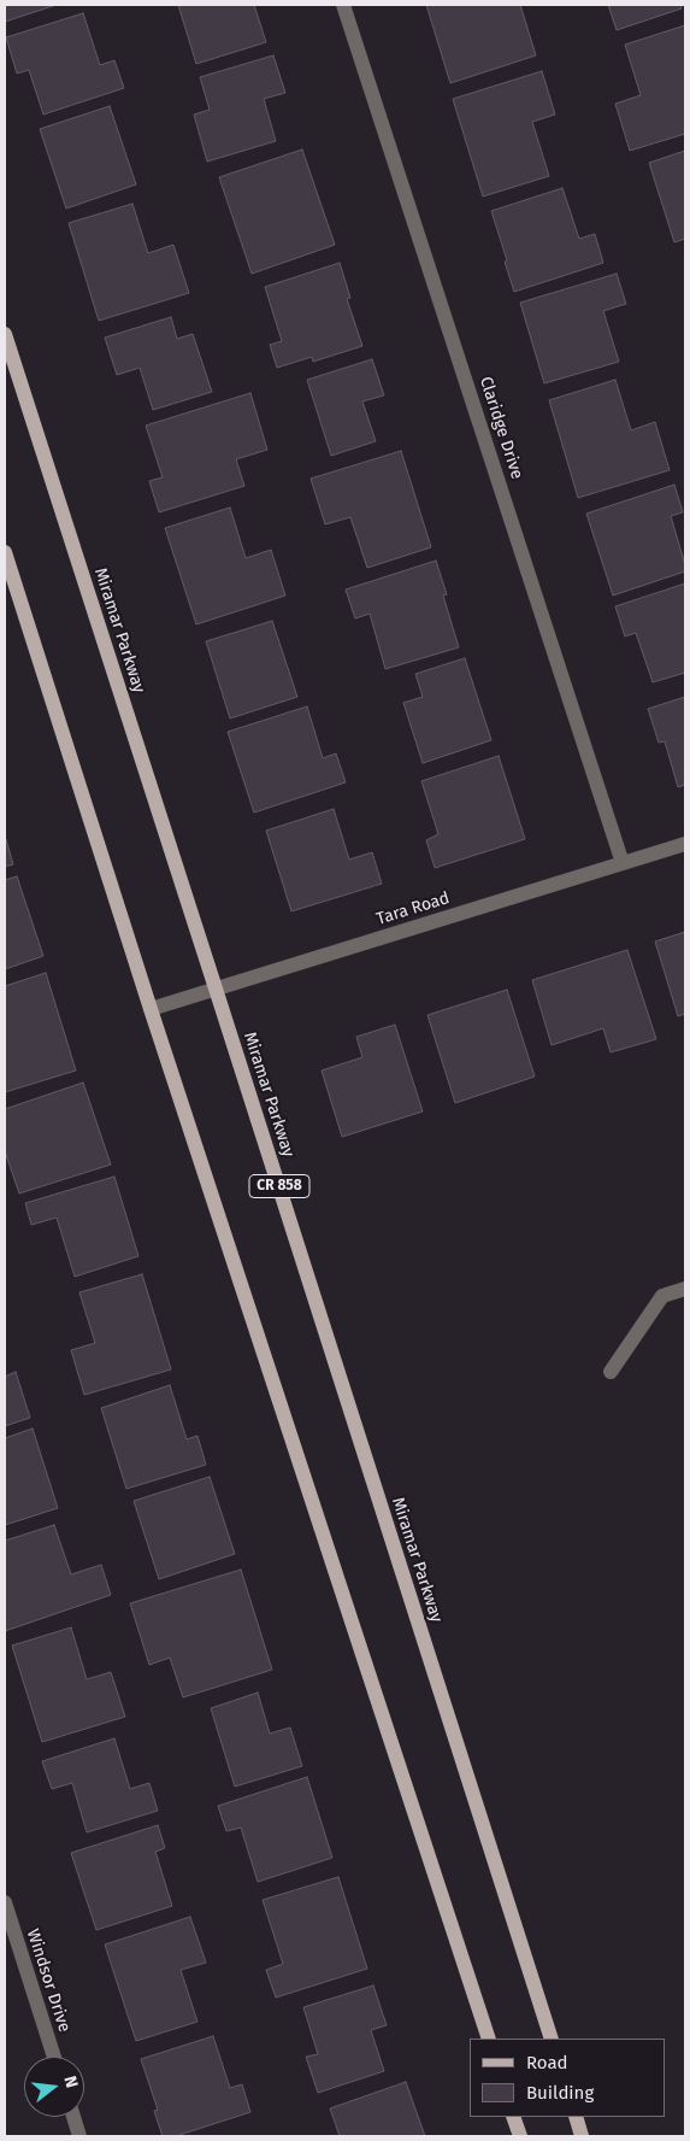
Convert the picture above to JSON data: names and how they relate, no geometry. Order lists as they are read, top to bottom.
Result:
{
  "streets": {
    "main road": ["Miramar Parkway", "CR 858"],
    "street": ["Claridge Drive", "Tara Road", "Windsor Drive"]
  },
  "crossings": [
    ["Claridge Drive", "Tara Road"],
    ["Miramar Parkway", "Tara Road"]
  ],
  "legend": ["Road", "Building"],
  "north": "right"
}
